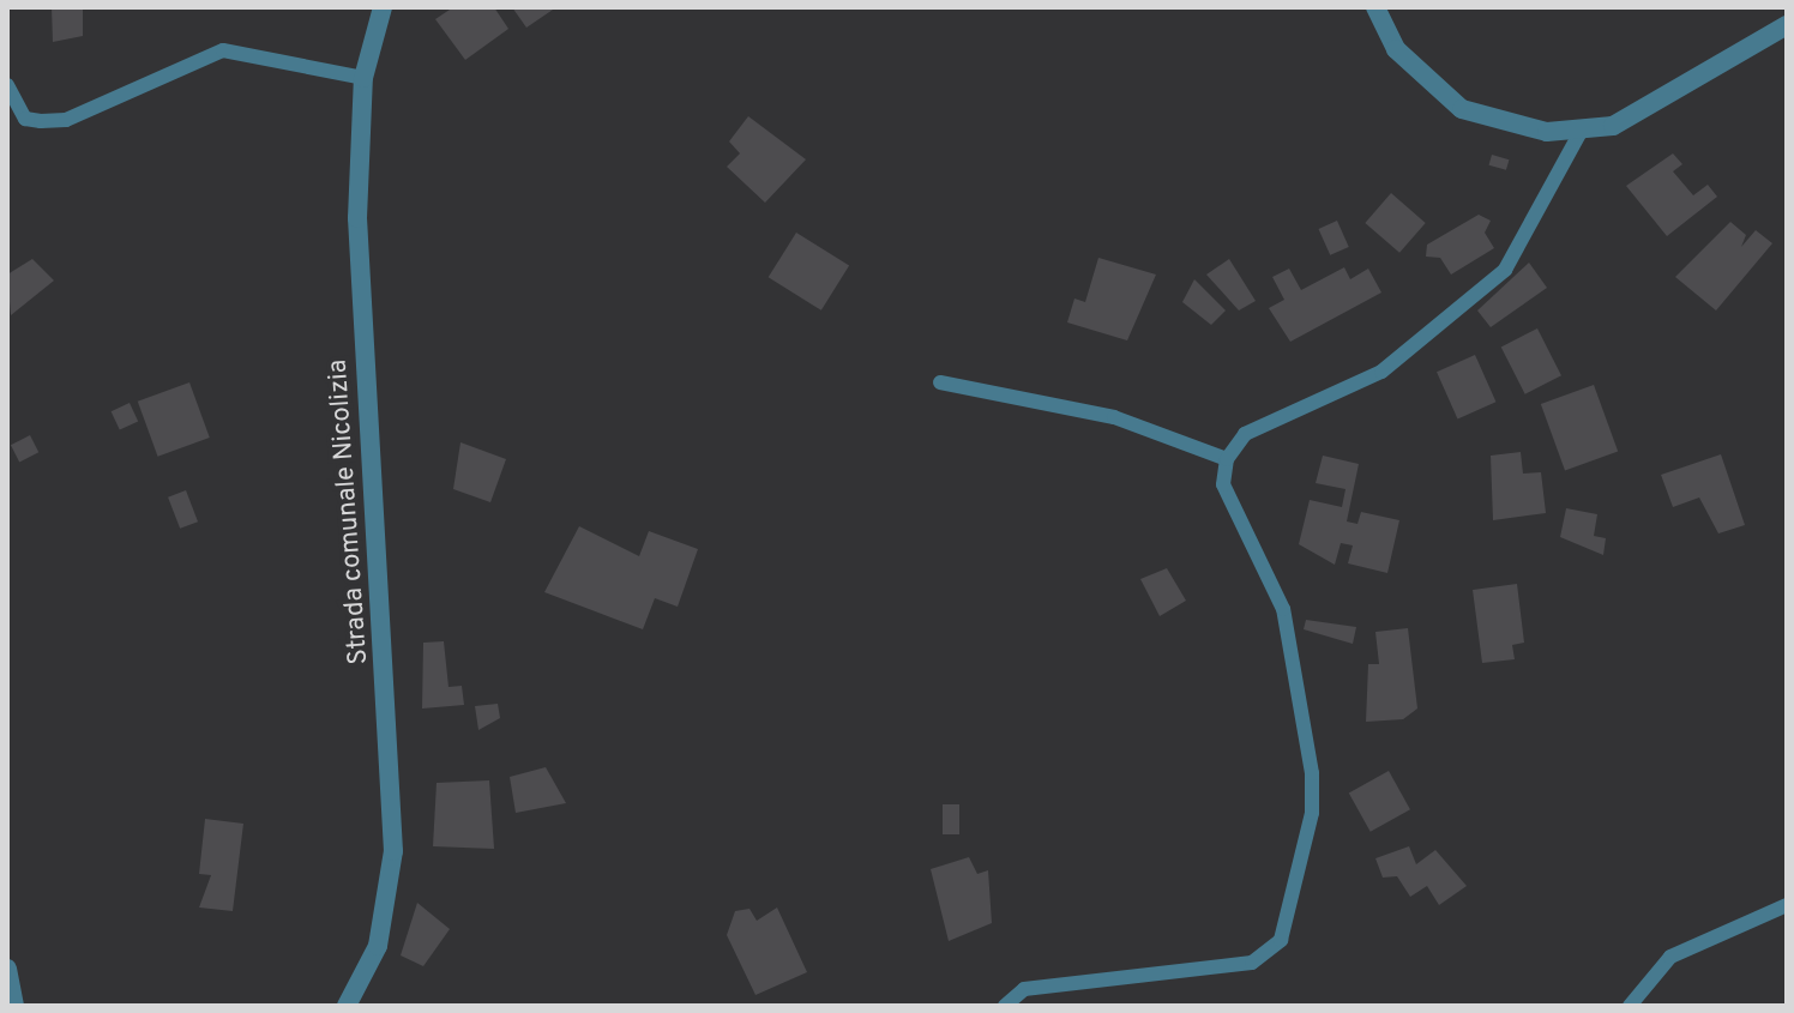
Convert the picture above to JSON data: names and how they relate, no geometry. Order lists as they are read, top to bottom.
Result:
{
  "streets": {
    "street": ["Strada comunale Nicolizia"]
  }
}
